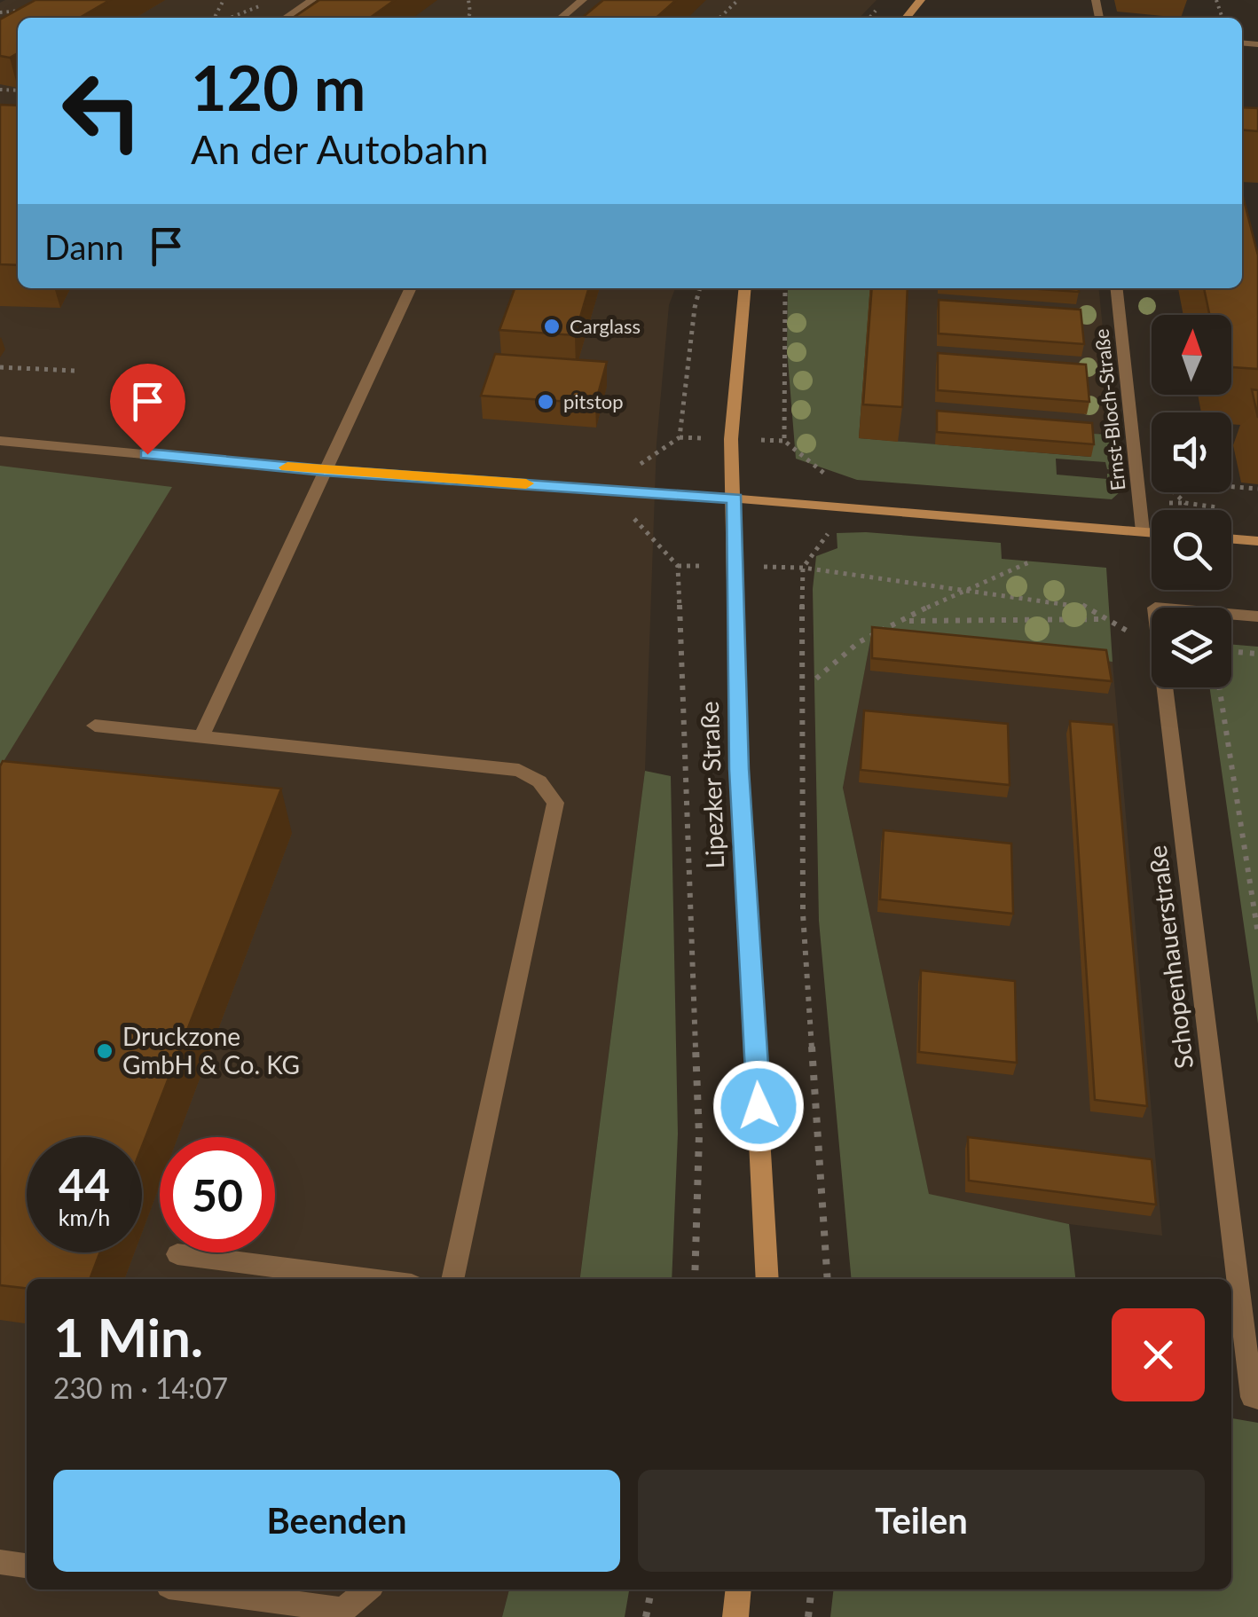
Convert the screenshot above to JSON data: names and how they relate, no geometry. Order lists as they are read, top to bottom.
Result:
{
  "streets": {
    "main road": ["Lipezker Straße"],
    "street": ["Ernst-Bloch-Straße", "Schopenhauerstraße"]
  },
  "places": ["Carglass", "pitstop", "Druckzone GmbH & Co. KG"],
  "north": "top",
  "page": {
    "turn": ["120 m", "An der Autobahn"],
    "then": "Dann",
    "speed": "44 km/h",
    "limit": "50",
    "heading": ["1 Min.", "230 m · 14:07"],
    "buttons": ["Beenden", "Teilen"]
  }
}
